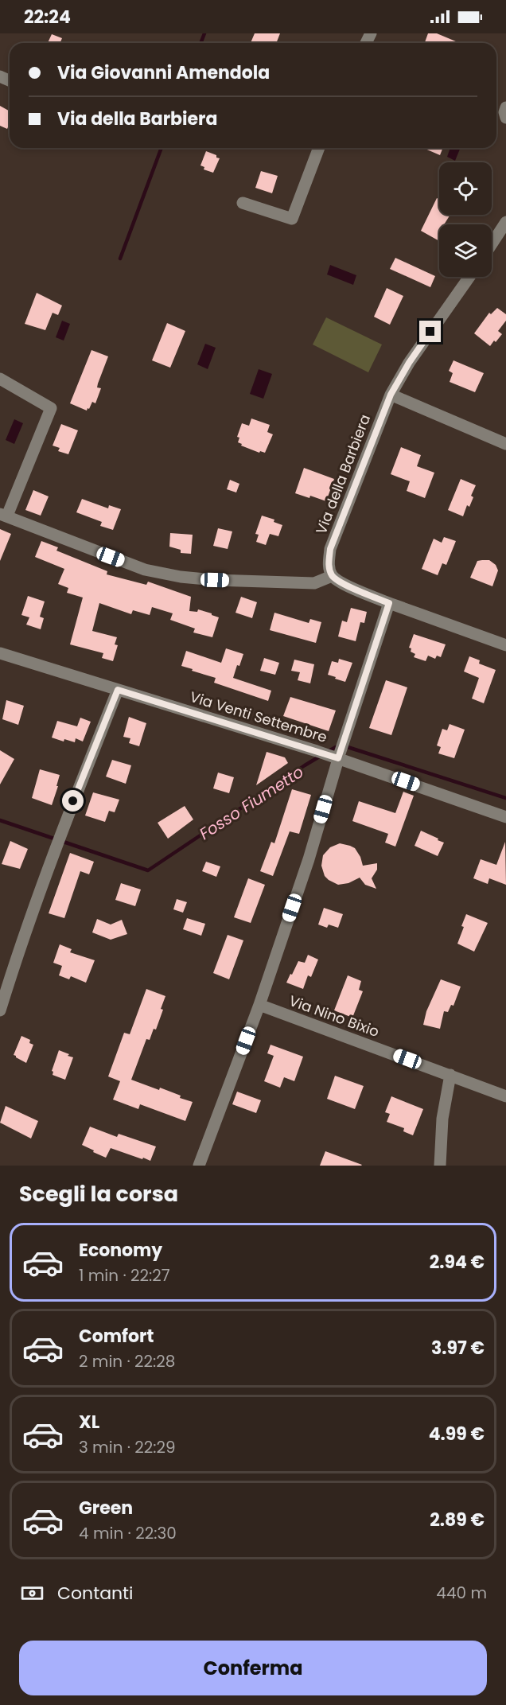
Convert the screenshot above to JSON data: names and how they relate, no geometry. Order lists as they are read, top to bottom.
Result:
{
  "streets": {
    "street": ["Via della Barbiera", "Via Venti Settembre", "Via Nino Bixio"]
  },
  "water": ["Fosso Fiumetto"],
  "page": {
    "status": "22:24",
    "banner": ["Via Giovanni Amendola", "Via della Barbiera"],
    "heading": "Scegli la corsa",
    "list": [
      {
        "name": "Economy",
        "note": "1 min · 22:27",
        "value": "2.94 €"
      },
      {
        "name": "Comfort",
        "note": "2 min · 22:28",
        "value": "3.97 €"
      },
      {
        "name": "XL",
        "note": "3 min · 22:29",
        "value": "4.99 €"
      },
      {
        "name": "Green",
        "note": "4 min · 22:30",
        "value": "2.89 €"
      }
    ],
    "pay": ["Contanti", "440 m"],
    "buttons": "Conferma"
  }
}
